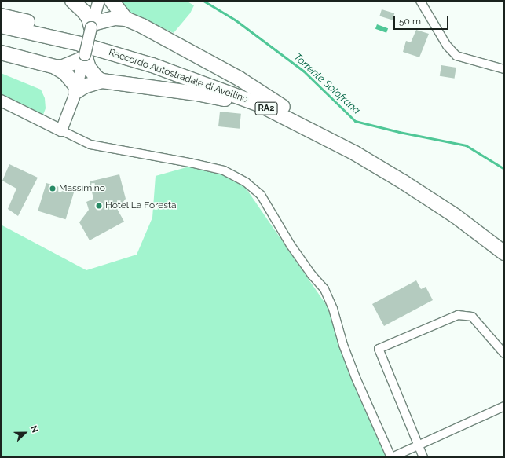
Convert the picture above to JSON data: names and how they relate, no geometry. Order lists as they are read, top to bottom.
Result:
{
  "streets": {
    "highway": ["Raccordo Autostradale di Avellino", "RA2"]
  },
  "water": ["Torrente Solofrana"],
  "places": ["Massimino", "Hotel La Foresta"],
  "scale_bar": "50 m",
  "north": "right"
}
